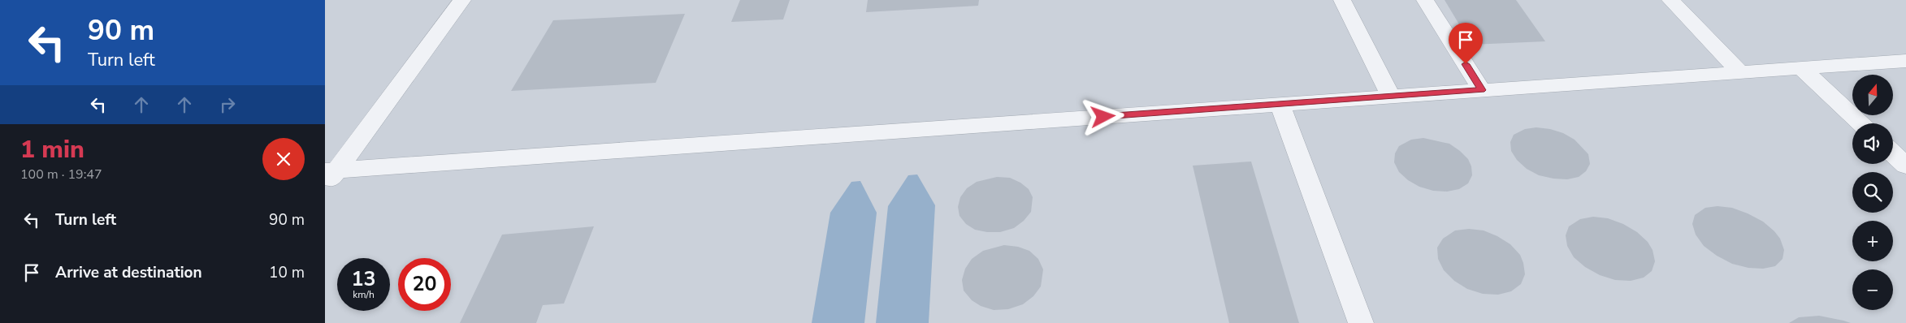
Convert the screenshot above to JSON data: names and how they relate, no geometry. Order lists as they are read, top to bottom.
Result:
{
  "north": "top",
  "page": {
    "turn": ["90 m", "Turn left"],
    "map_buttons": ["+", "−"],
    "heading": ["1 min", "100 m · 19:47"],
    "list": [
      {
        "name": "Turn left",
        "value": "90 m"
      },
      {
        "name": "Arrive at destination",
        "value": "10 m"
      }
    ],
    "speed": "13 km/h",
    "limit": "20"
  }
}
